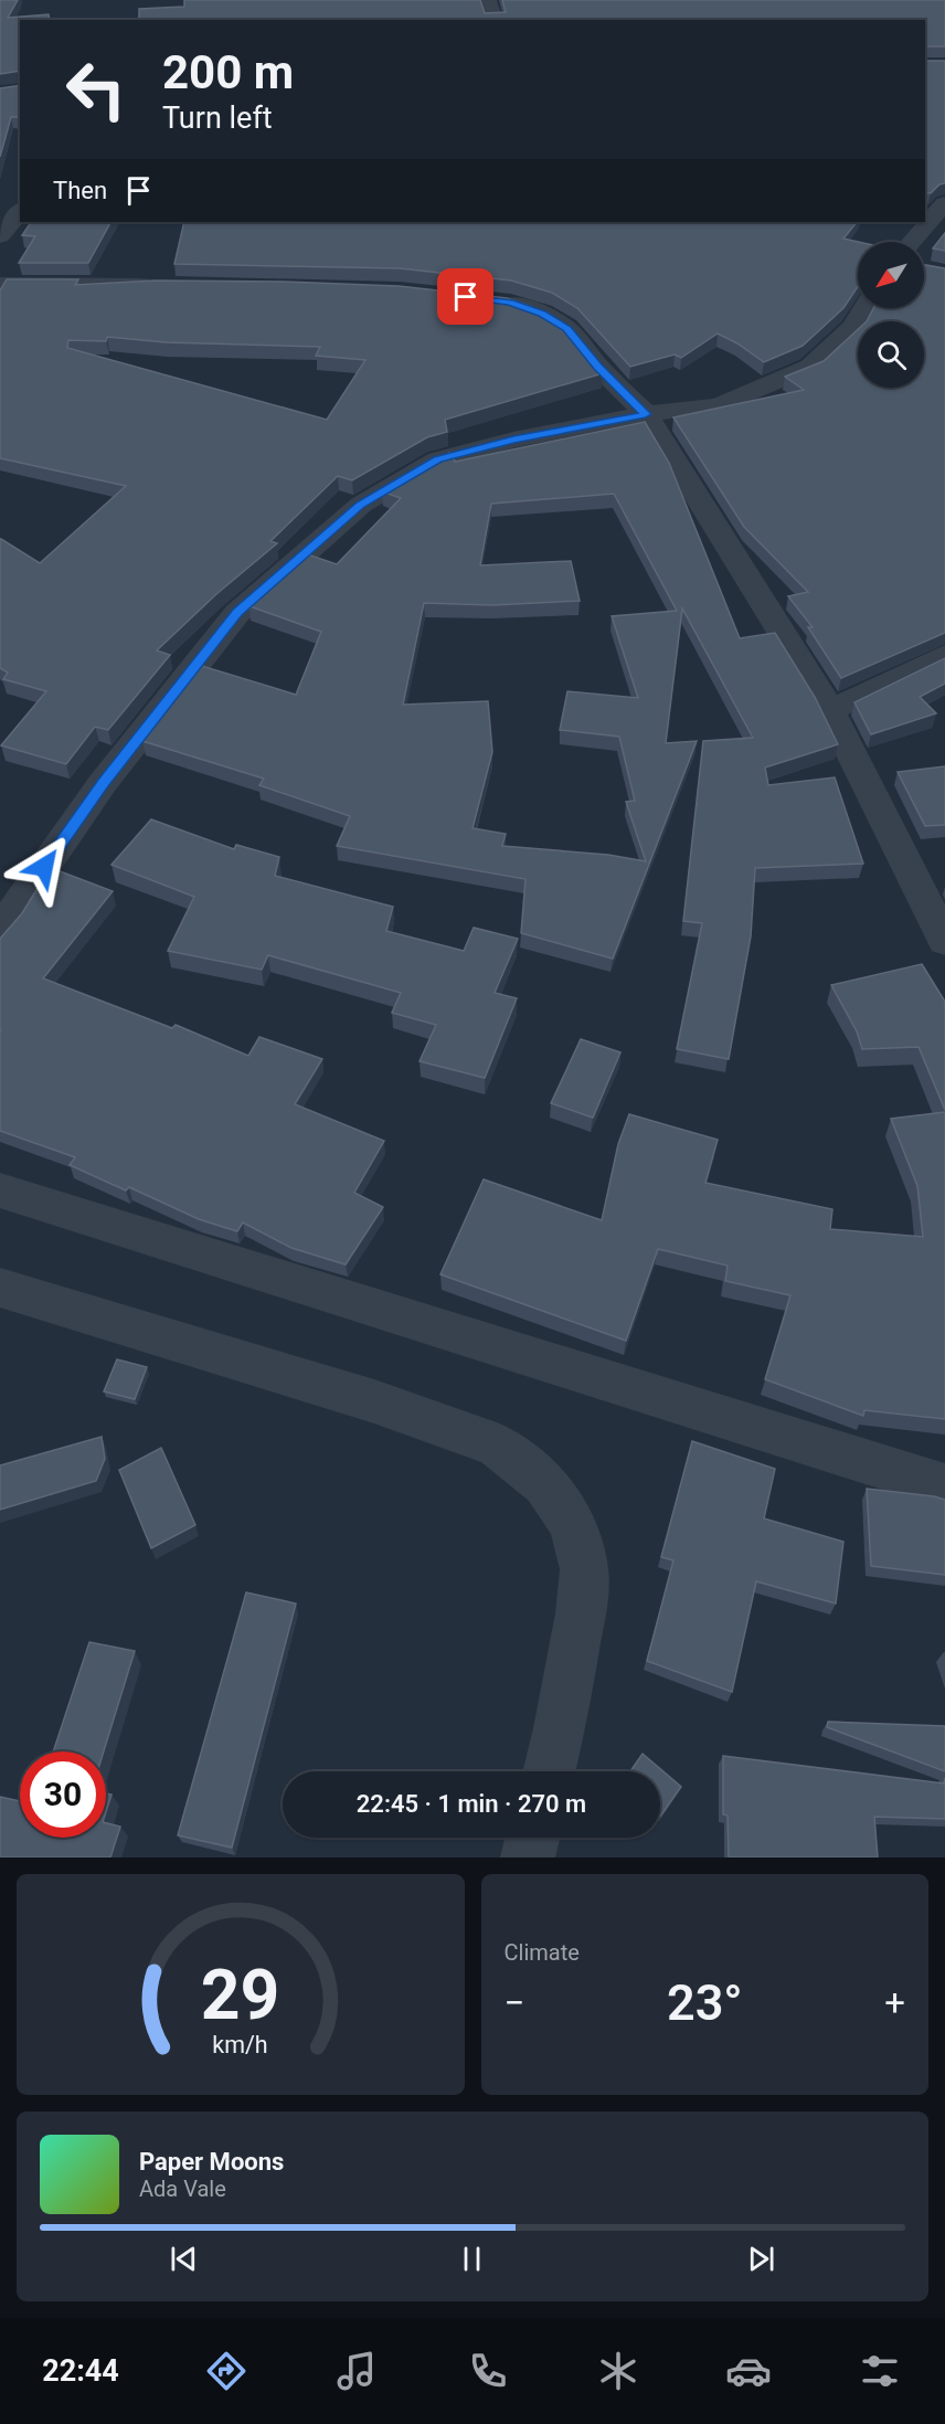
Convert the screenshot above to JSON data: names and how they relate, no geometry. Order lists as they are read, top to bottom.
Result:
{
  "north": "bottom left",
  "page": {
    "turn": ["200 m", "Turn left"],
    "then": "Then",
    "limit": "30",
    "trip": "22:45 · 1 min · 270 m",
    "tile": "Climate",
    "heat": ["−", "23°", "+"],
    "song": ["Paper Moons", "Ada Vale"],
    "tabs": "22:44",
    "gauge": ["29", "km/h"]
  }
}
